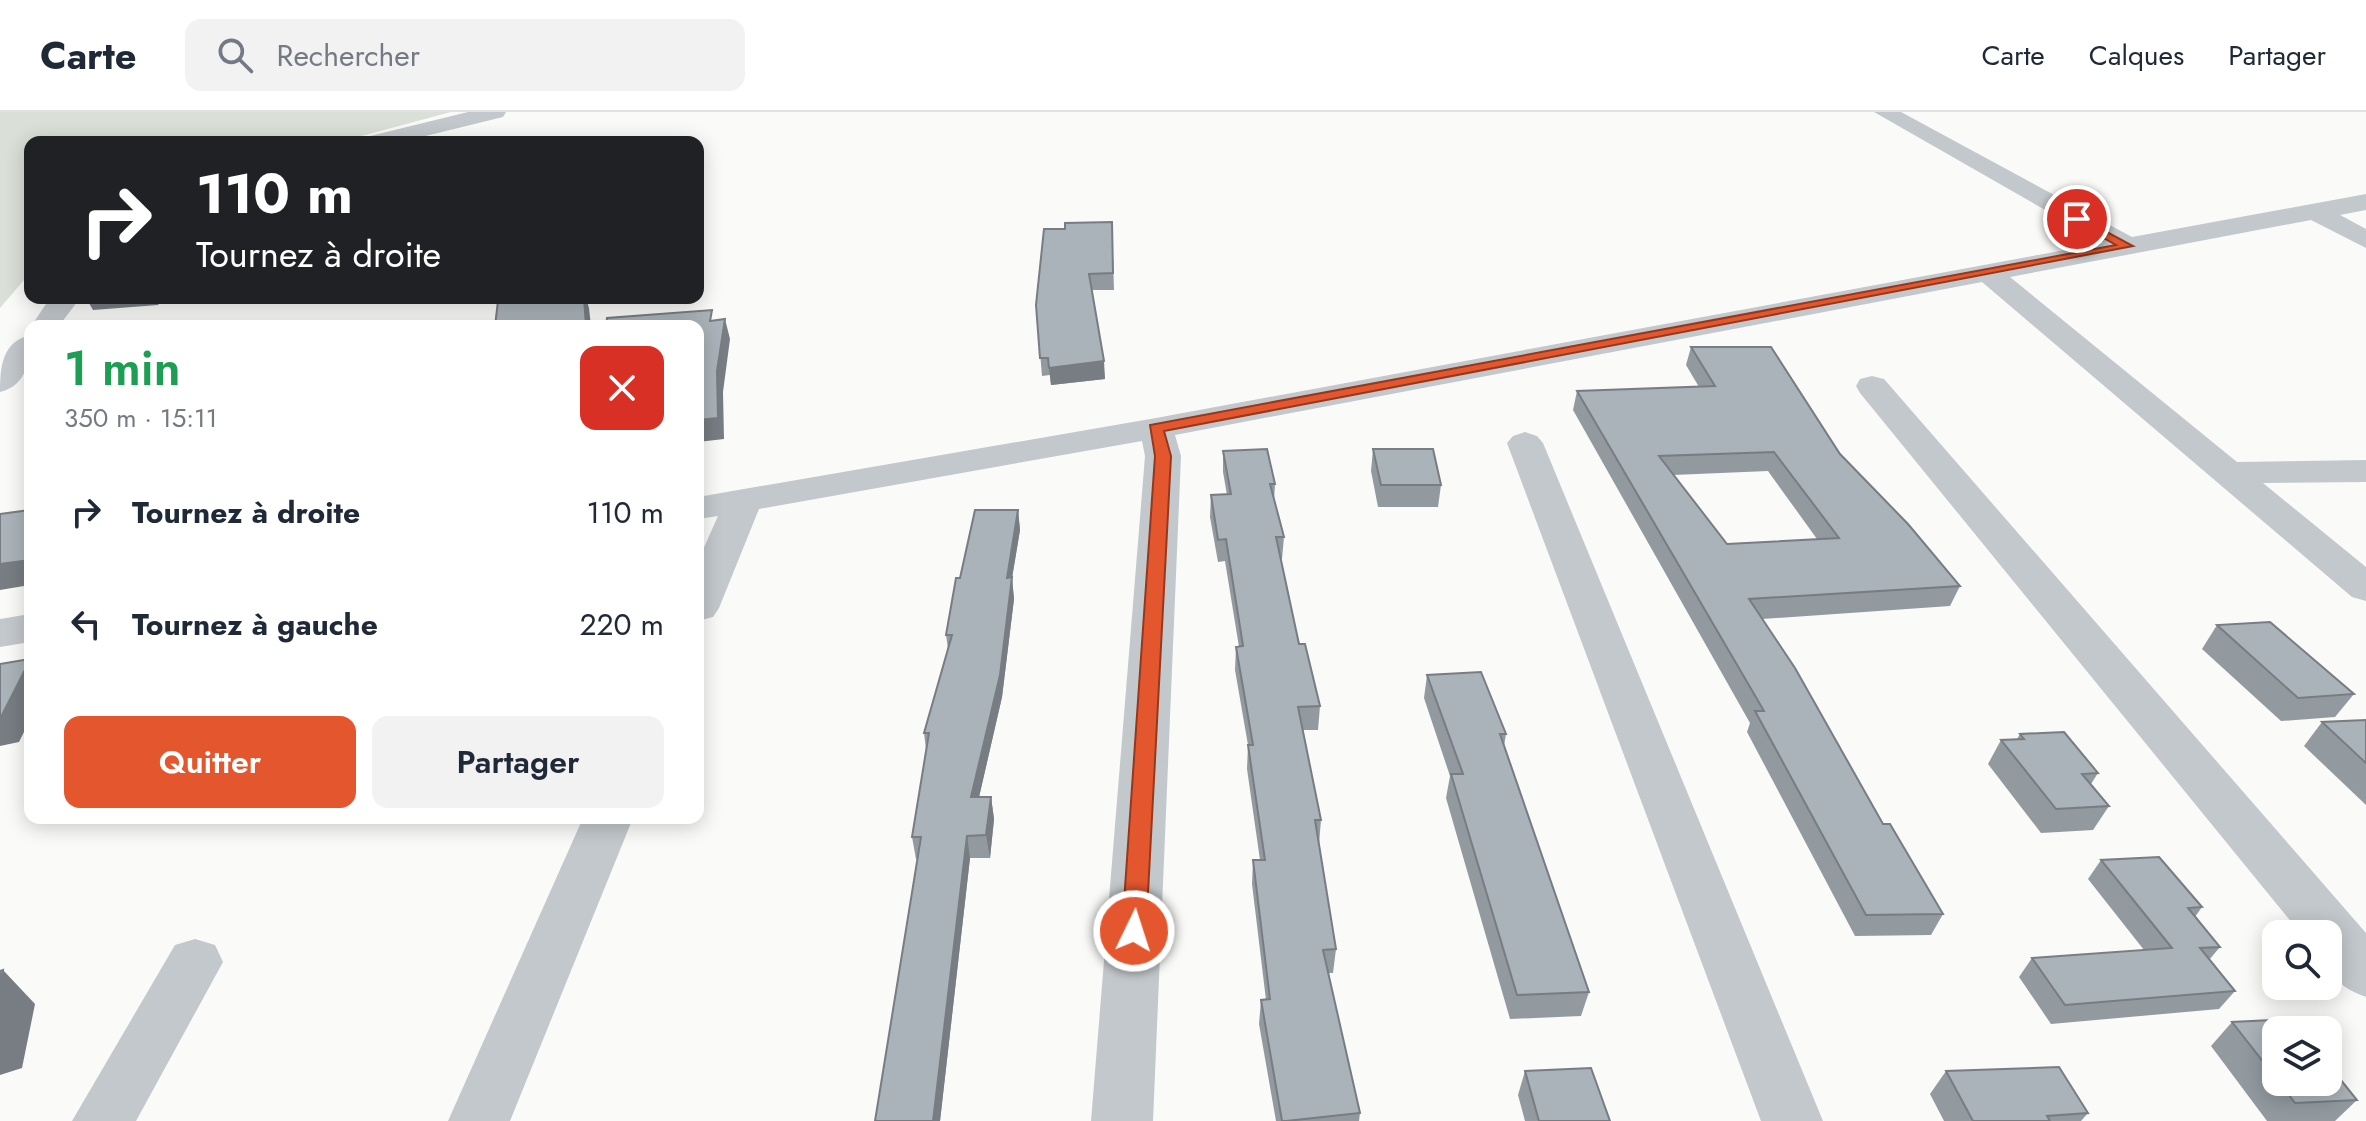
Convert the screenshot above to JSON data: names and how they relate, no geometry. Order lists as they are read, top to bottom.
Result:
{
  "page": {
    "header": "Carte",
    "search": "Rechercher",
    "nav": ["Carte", "Calques", "Partager"],
    "turn": ["110 m", "Tournez à droite"],
    "heading": ["1 min", "350 m · 15:11"],
    "list": [
      {
        "name": "Tournez à droite",
        "value": "110 m"
      },
      {
        "name": "Tournez à gauche",
        "value": "220 m"
      }
    ],
    "buttons": ["Quitter", "Partager"]
  }
}
